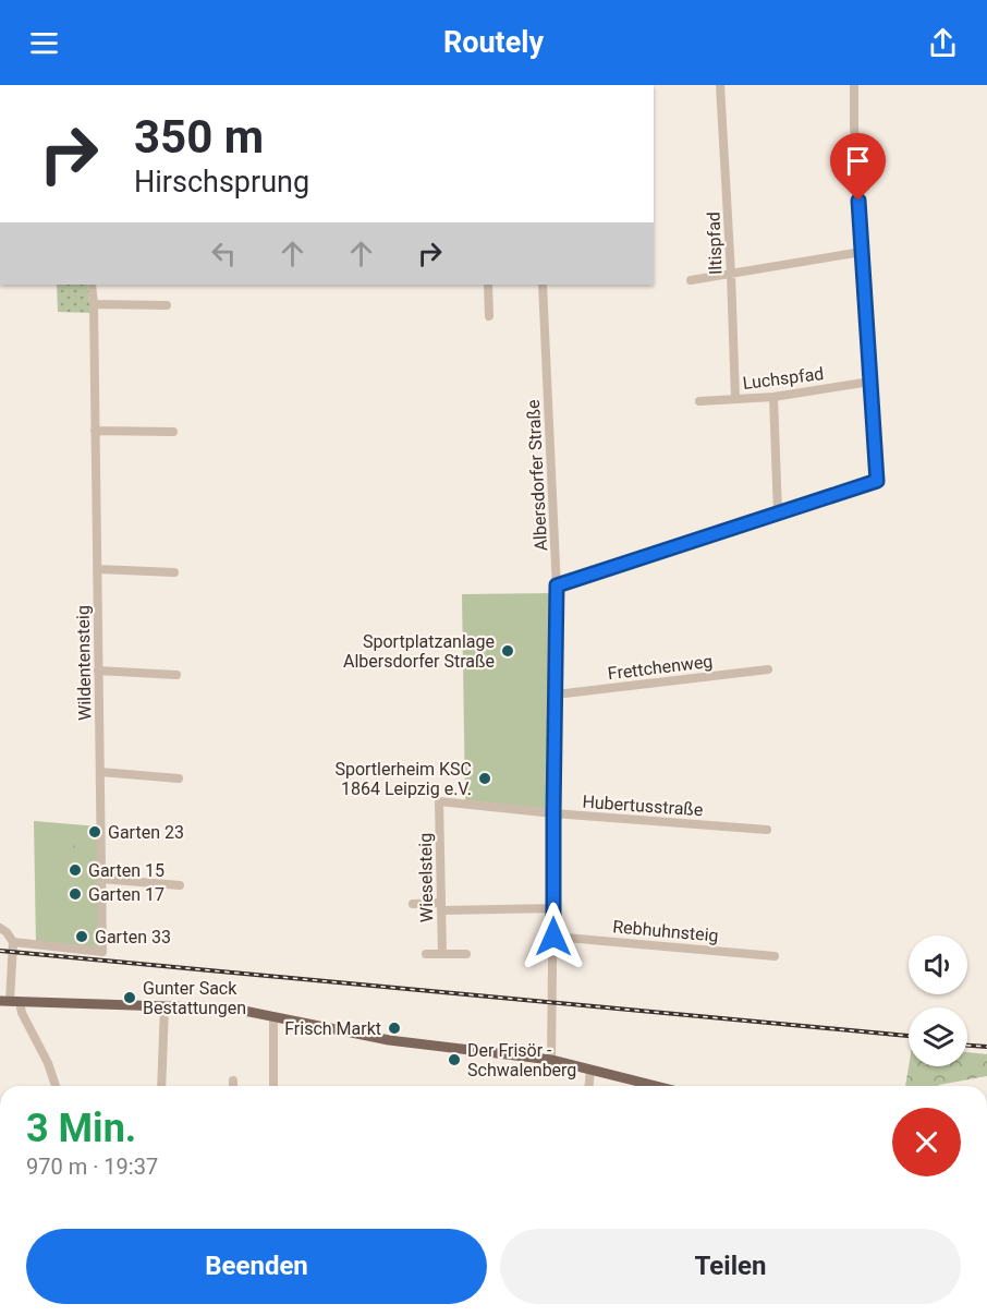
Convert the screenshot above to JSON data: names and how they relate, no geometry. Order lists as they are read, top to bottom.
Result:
{
  "streets": {
    "street": [
      "Iltispfad",
      "Luchspfad",
      "Albersdorfer Straße",
      "Wildentensteig",
      "Frettchenweg",
      "Hubertusstraße",
      "Wieselsteig",
      "Rebhuhnsteig"
    ]
  },
  "crossings": [
    ["Iltispfad", "Luchspfad"],
    ["Albersdorfer Straße", "Frettchenweg"],
    ["Albersdorfer Straße", "Hubertusstraße"],
    ["Albersdorfer Straße", "Rebhuhnsteig"],
    ["Hubertusstraße", "Wieselsteig"]
  ],
  "places": [
    "Sportplatzanlage Albersdorfer Straße",
    "Sportlerheim KSC 1864 Leipzig e.V.",
    "Garten 23",
    "Garten 15",
    "Garten 17",
    "Garten 33",
    "Gunter Sack Bestattungen",
    "Frisch Markt",
    "Der Frisör - Schwalenberg"
  ],
  "page": {
    "header": "Routely",
    "turn": ["350 m", "Hirschsprung"],
    "heading": ["3 Min.", "970 m · 19:37"],
    "buttons": ["Beenden", "Teilen"]
  }
}
